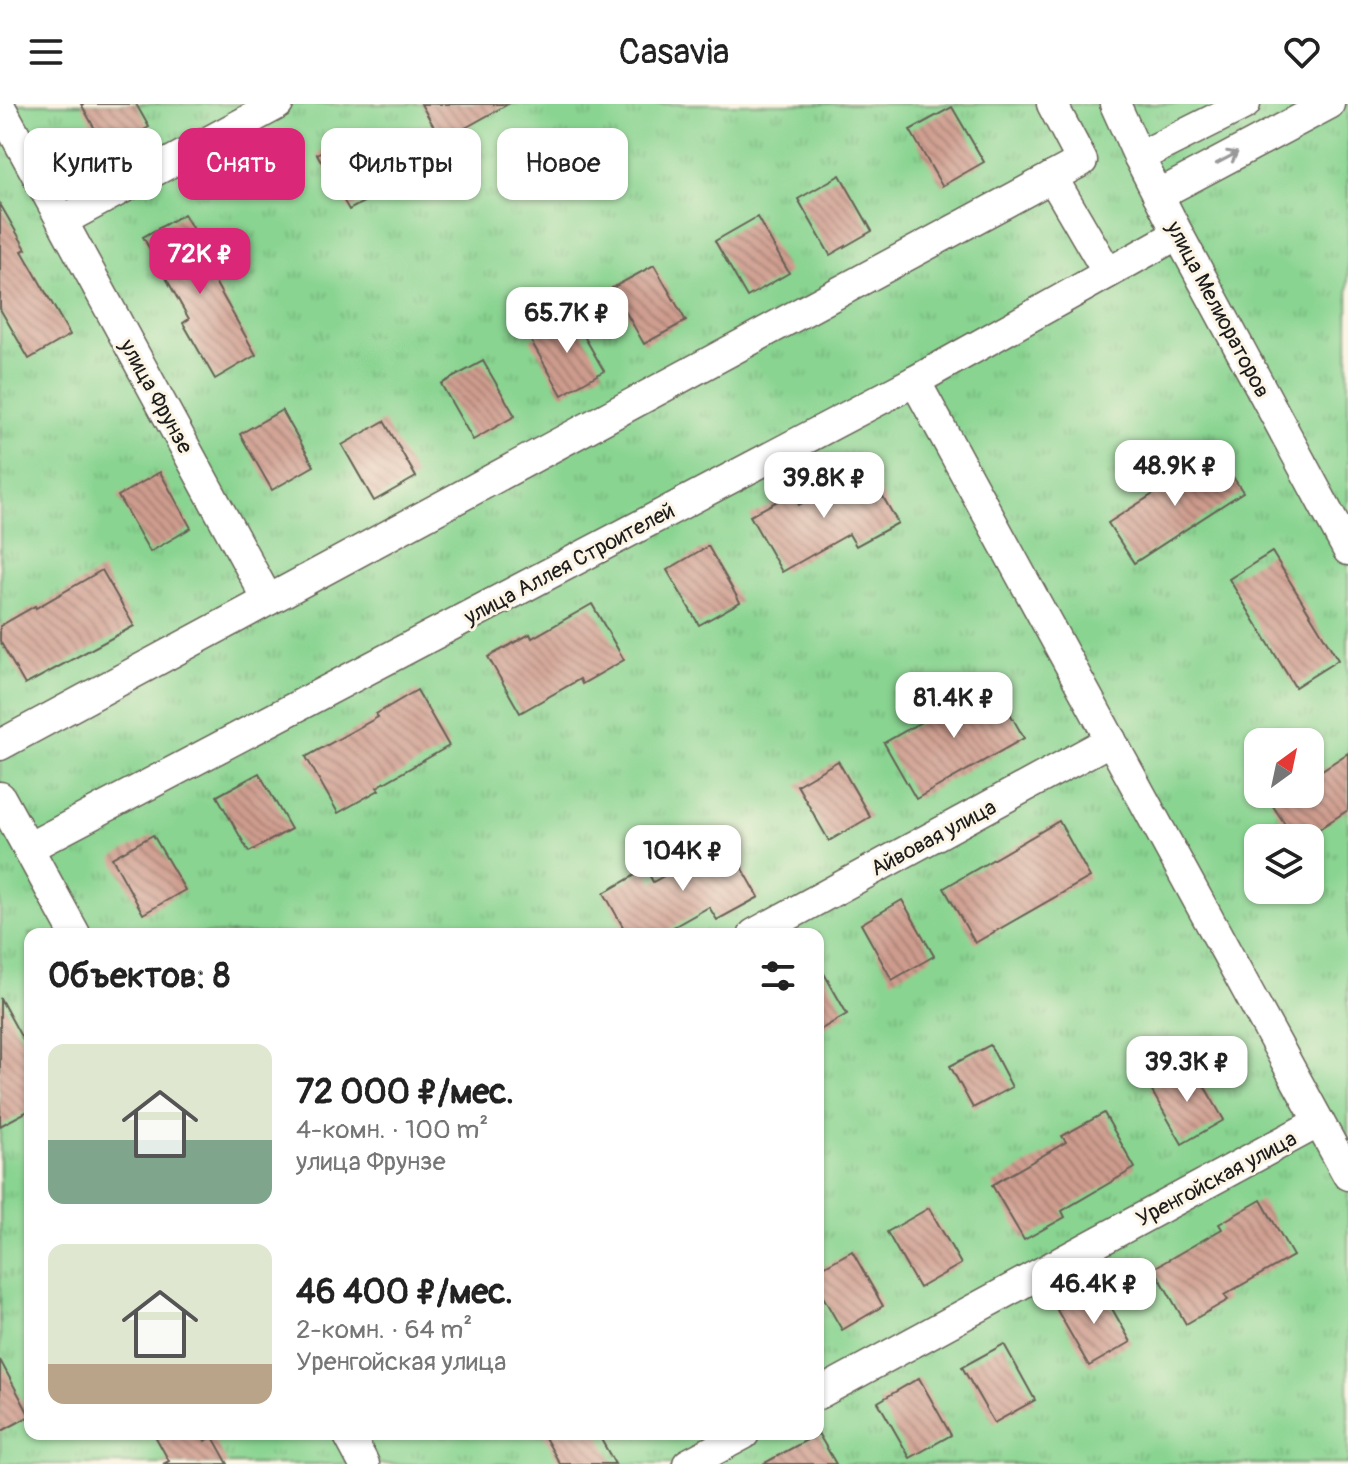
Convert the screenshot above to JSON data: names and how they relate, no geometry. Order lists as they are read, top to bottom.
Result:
{
  "streets": {
    "street": [
      "улица Мелиораторов",
      "улица Фрунзе",
      "улица Аллея Строителей",
      "Айвовая улица",
      "Уренгойская улица"
    ]
  },
  "crossings": [
    ["улица Мелиораторов", "улица Аллея Строителей"]
  ],
  "north": "top right",
  "page": {
    "header": "Casavia",
    "chip": [
      "Купить",
      "Снять",
      "Фильтры",
      "Новое"
    ],
    "price": [
      "72K ₽",
      "65.7K ₽",
      "48.9K ₽",
      "39.8K ₽",
      "81.4K ₽",
      "104K ₽",
      "39.3K ₽",
      "46.4K ₽"
    ],
    "heading": "Объектов: 8",
    "list": [
      {
        "name": "72 000 ₽/мес.",
        "note": "4-комн. · 100 m² · улица Фрунзе"
      },
      {
        "name": "46 400 ₽/мес.",
        "note": "2-комн. · 64 m² · Уренгойская улица"
      }
    ]
  }
}
